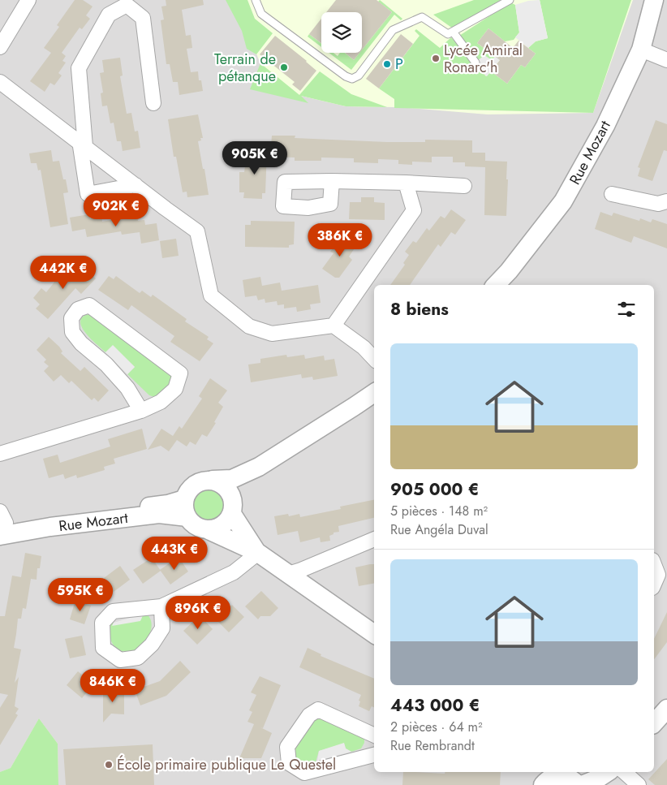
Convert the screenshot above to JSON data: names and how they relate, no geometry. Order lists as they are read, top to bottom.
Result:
{
  "streets": {
    "street": ["Rue Mozart"]
  },
  "places": [
    "Lycée Amiral Ronarc'h",
    "P",
    "Terrain de pétanque",
    "École primaire publique Le Questel"
  ],
  "page": {
    "price": [
      "905K €",
      "902K €",
      "386K €",
      "442K €",
      "443K €",
      "595K €",
      "896K €",
      "846K €"
    ],
    "heading": "8 biens",
    "list": [
      {
        "name": "905 000 €",
        "note": "5 pièces · 148 m² · Rue Angéla Duval"
      },
      {
        "name": "443 000 €",
        "note": "2 pièces · 64 m² · Rue Rembrandt"
      }
    ]
  }
}
